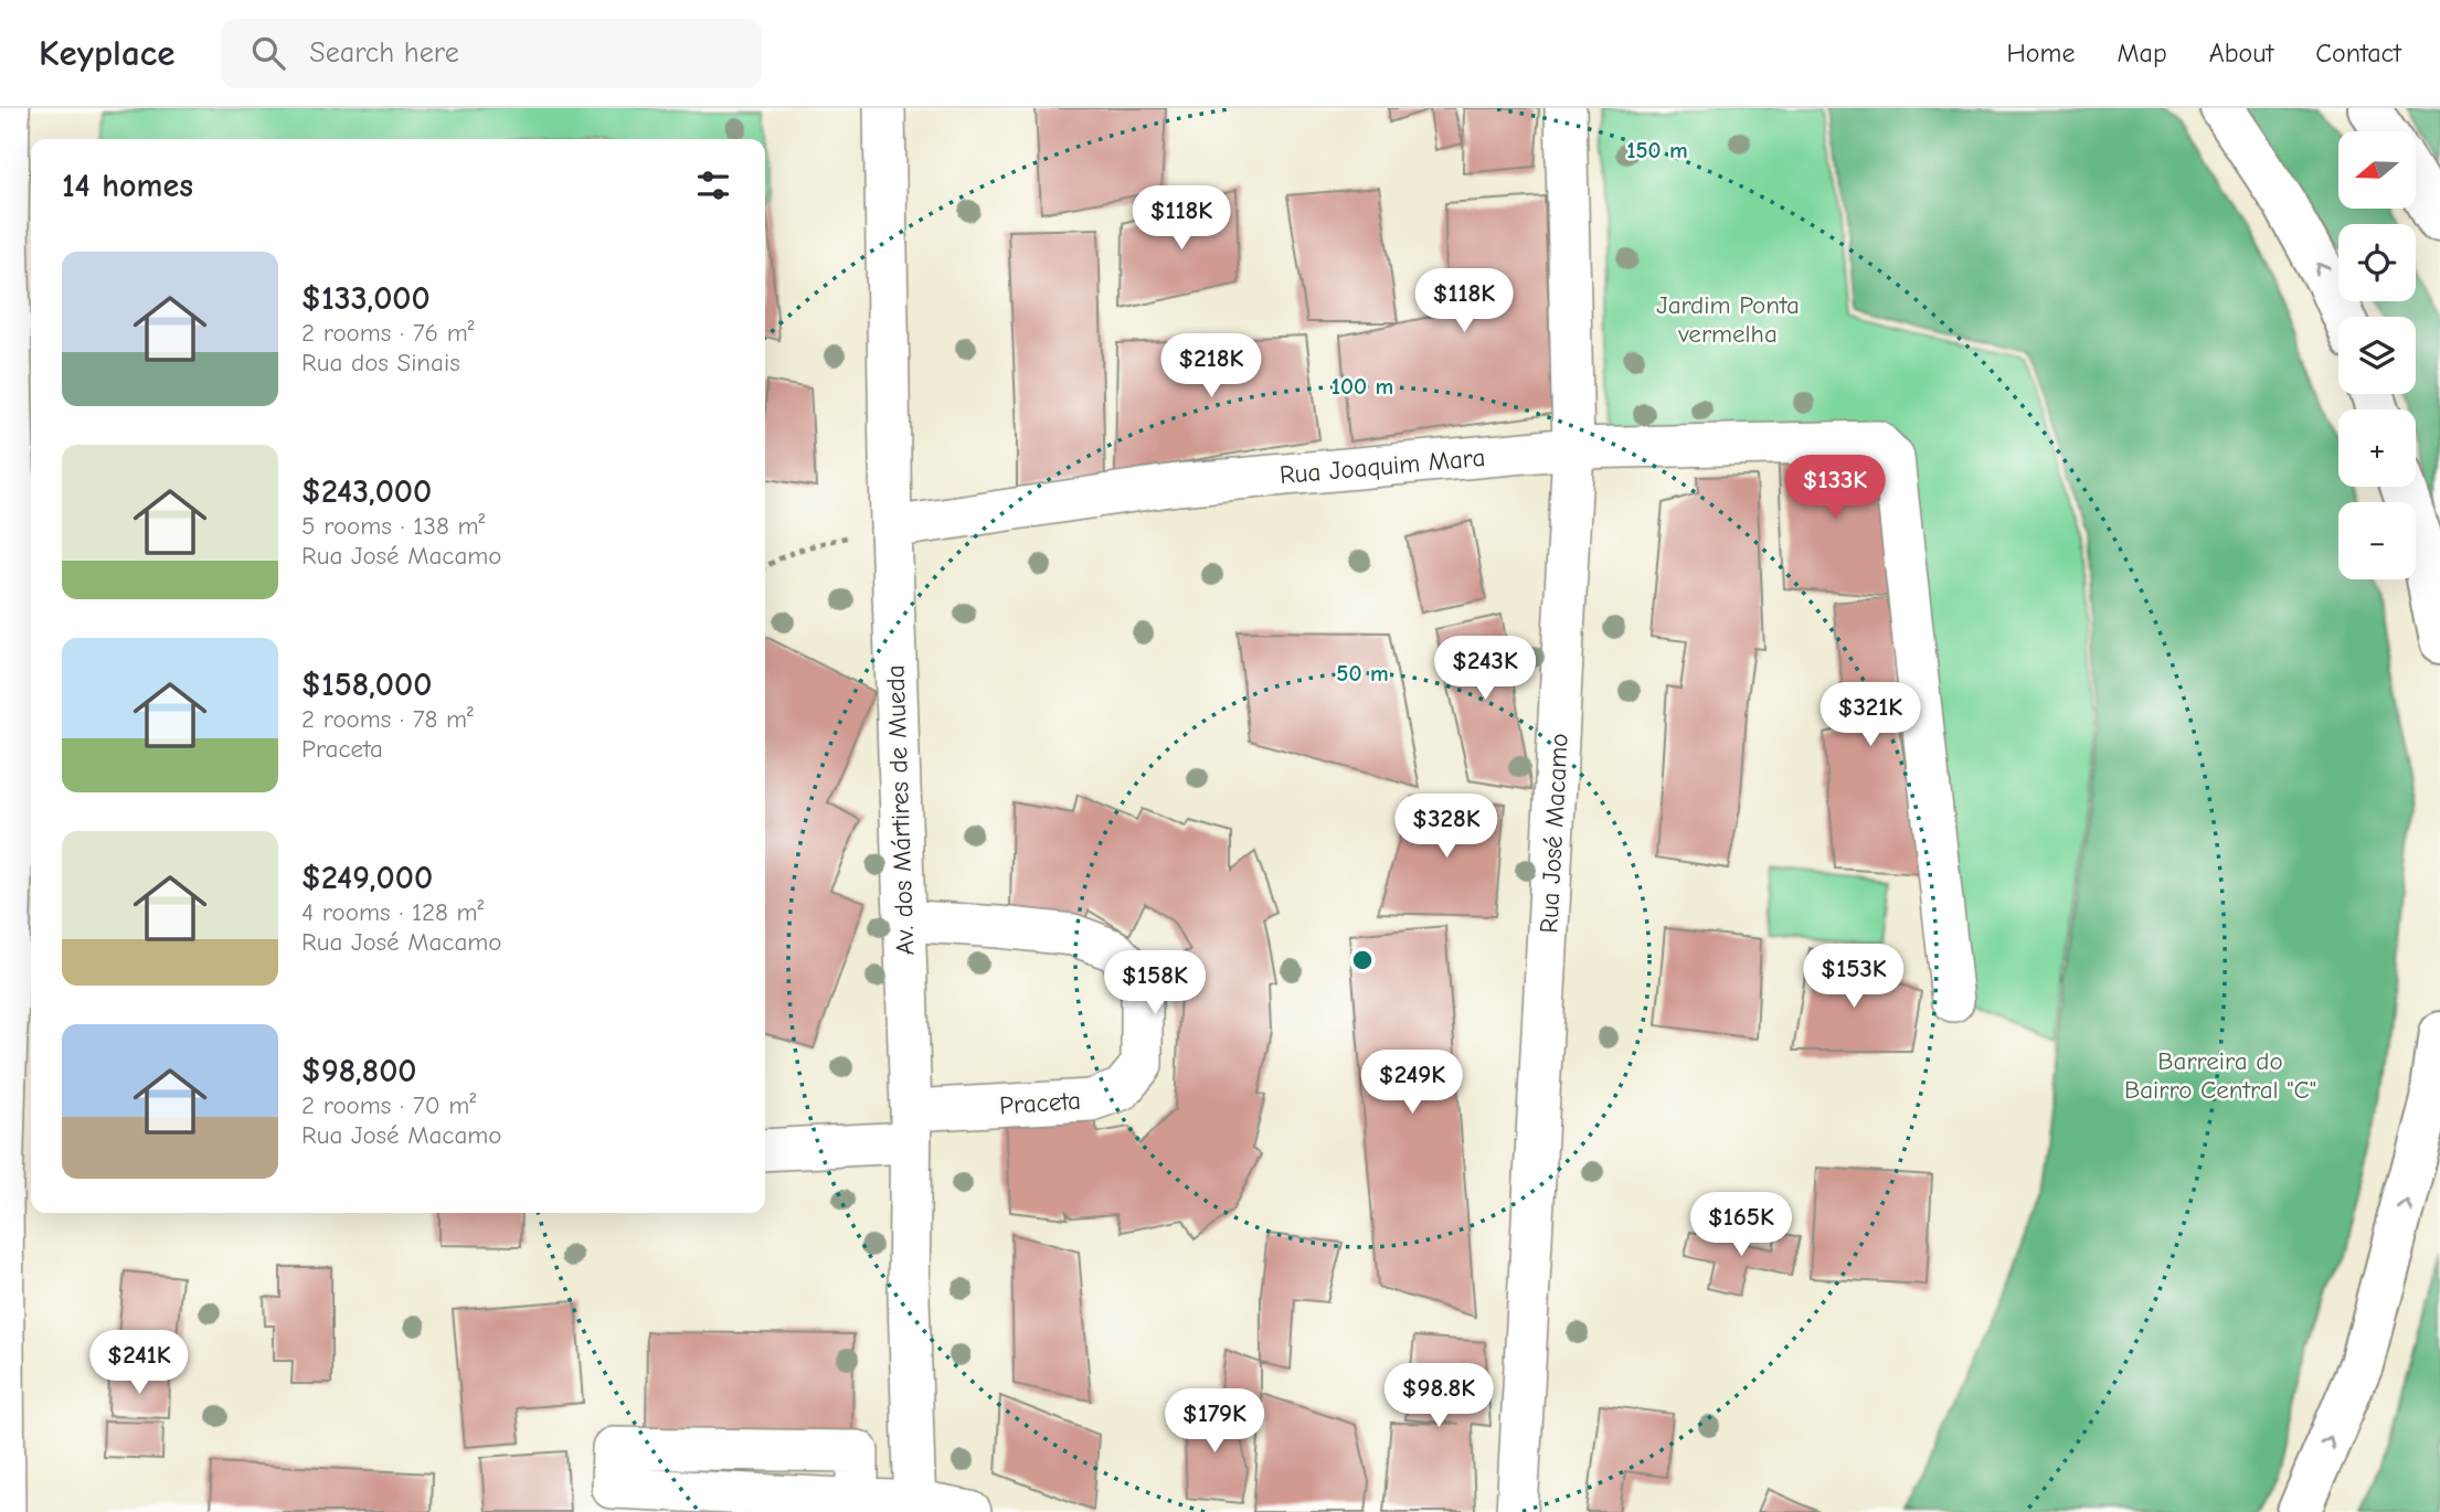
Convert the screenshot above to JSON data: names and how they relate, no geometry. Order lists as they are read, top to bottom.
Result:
{
  "streets": {
    "street": [
      "Rua Joaquim Mara",
      "Av. dos Mártires de Mueda",
      "Rua José Macamo",
      "Praceta"
    ]
  },
  "crossings": [
    ["Rua Joaquim Mara", "Av. dos Mártires de Mueda"],
    ["Rua Joaquim Mara", "Rua José Macamo"],
    ["Av. dos Mártires de Mueda", "Praceta"]
  ],
  "parks": ["Jardim Ponta vermelha", "Barreira do Bairro Central \"C\""],
  "north": "left",
  "page": {
    "header": "Keyplace",
    "search": "Search here",
    "nav": [
      "Home",
      "Map",
      "About",
      "Contact"
    ],
    "map_buttons": ["+", "−"],
    "heading": "14 homes",
    "price": [
      "$118K",
      "$118K",
      "$218K",
      "$133K",
      "$243K",
      "$321K",
      "$328K",
      "$153K",
      "$158K",
      "$249K",
      "$165K",
      "$241K",
      "$98.8K",
      "$179K"
    ],
    "list": [
      {
        "name": "$133,000",
        "note": "2 rooms · 76 m² · Rua dos Sinais"
      },
      {
        "name": "$243,000",
        "note": "5 rooms · 138 m² · Rua José Macamo"
      },
      {
        "name": "$158,000",
        "note": "2 rooms · 78 m² · Praceta"
      },
      {
        "name": "$249,000",
        "note": "4 rooms · 128 m² · Rua José Macamo"
      },
      {
        "name": "$98,800",
        "note": "2 rooms · 70 m² · Rua José Macamo"
      }
    ]
  },
  "rings": ["150 m", "100 m", "50 m"]
}
